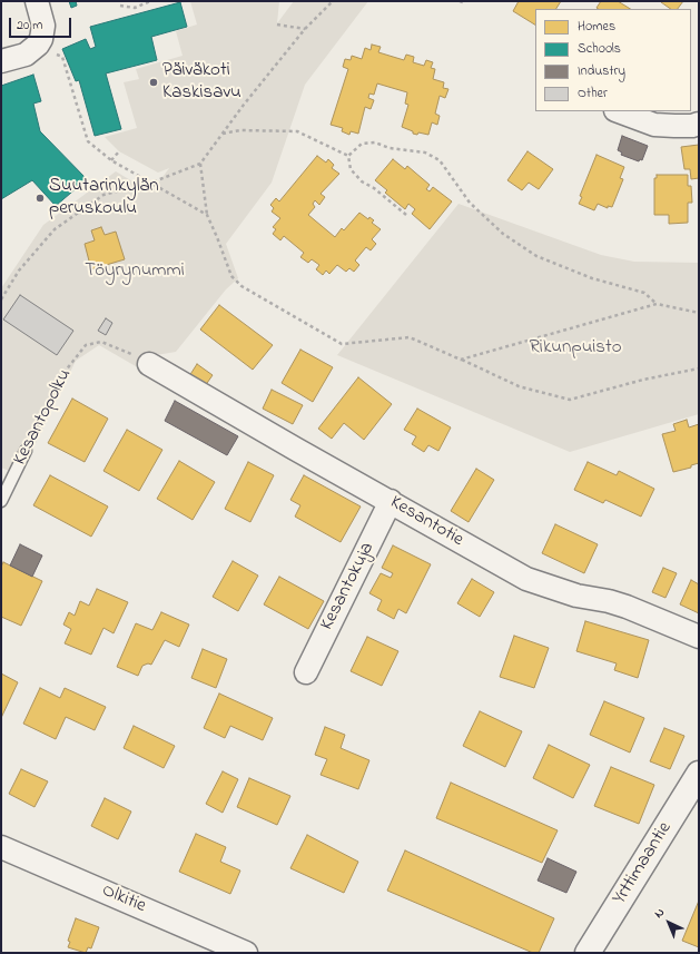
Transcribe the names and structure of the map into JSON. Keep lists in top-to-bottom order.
{
  "streets": {
    "street": [
      "Kesantotie",
      "Kesantokuja",
      "Yrttimaantie",
      "Olkitie"
    ],
    "lane": ["Kesantopolku"]
  },
  "crossings": [
    ["Kesantopolku", "Kesantotie"],
    ["Kesantotie", "Kesantokuja"]
  ],
  "parks": ["Töyrynummi", "Rikunpuisto"],
  "places": ["Päiväkoti Kaskisavu", "Suutarinkylän peruskoulu"],
  "legend": [
    "Homes",
    "Schools",
    "Industry",
    "Other"
  ],
  "scale_bar": "20 m",
  "north": "top left"
}
